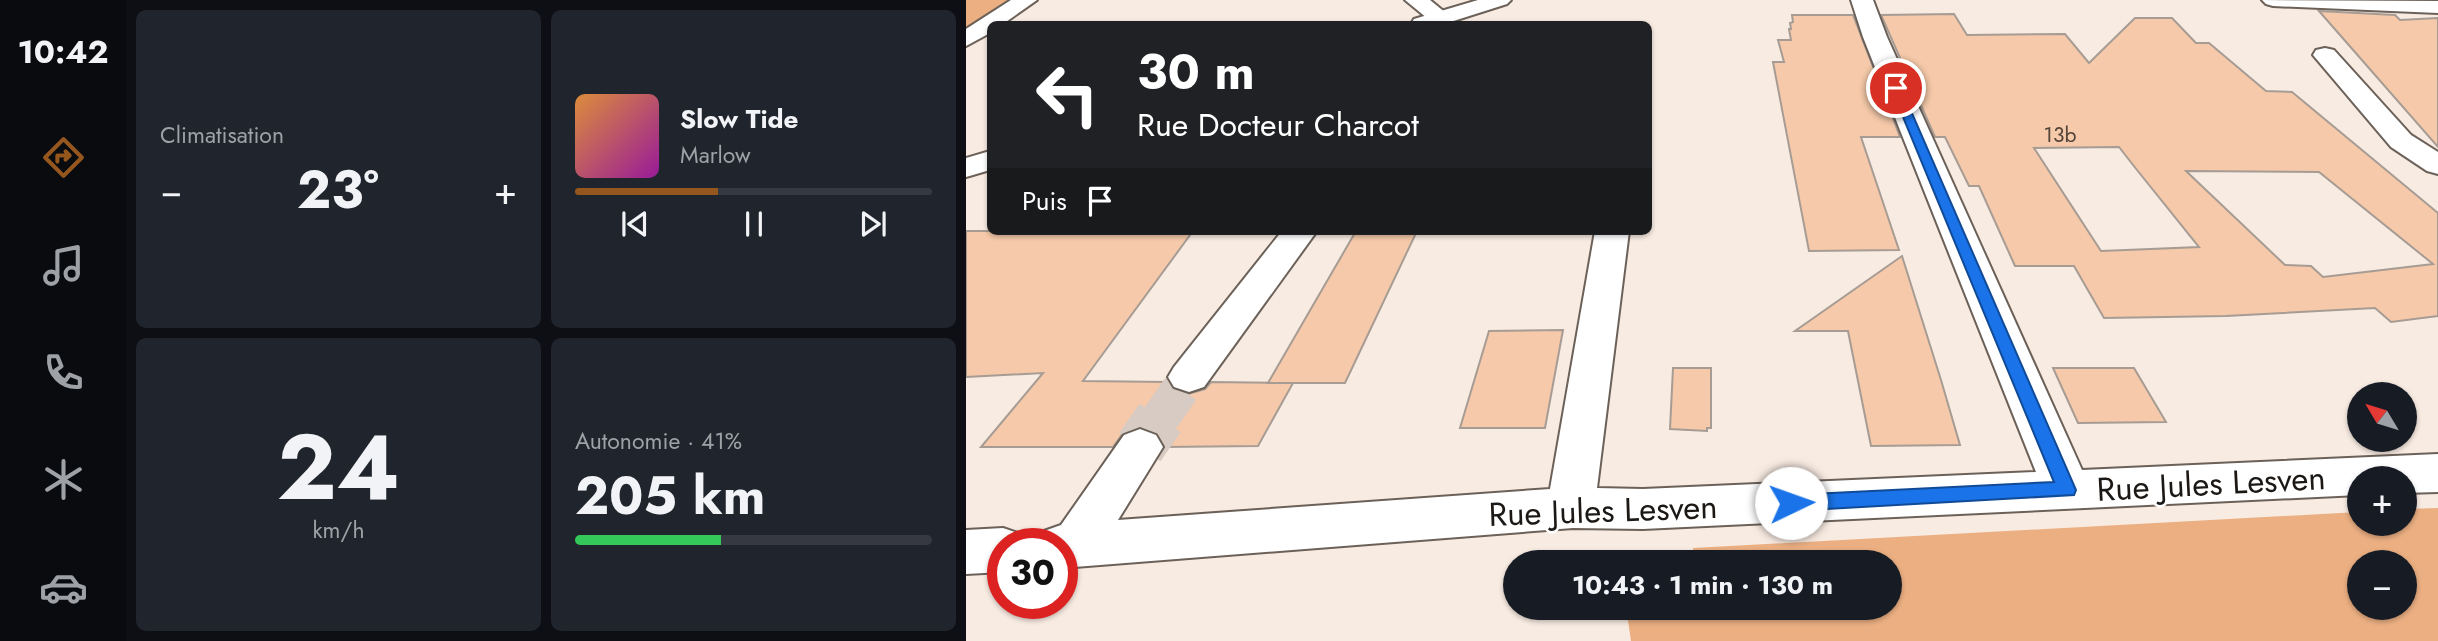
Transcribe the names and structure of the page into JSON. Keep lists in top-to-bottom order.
{
  "streets": {
    "street": ["Rue Jules Lesven"]
  },
  "house_numbers": ["13b"],
  "north": "top left",
  "page": {
    "tabs": "10:42",
    "tile": [
      "Climatisation",
      ["24", "km/h"],
      ["Autonomie · 41%", "205 km"]
    ],
    "turn": ["30 m", "Rue Docteur Charcot"],
    "song": ["Slow Tide", "Marlow"],
    "heat": ["−", "23°", "+"],
    "then": "Puis",
    "map_buttons": ["+", "−"],
    "limit": "30",
    "trip": "10:43 · 1 min · 130 m"
  }
}
